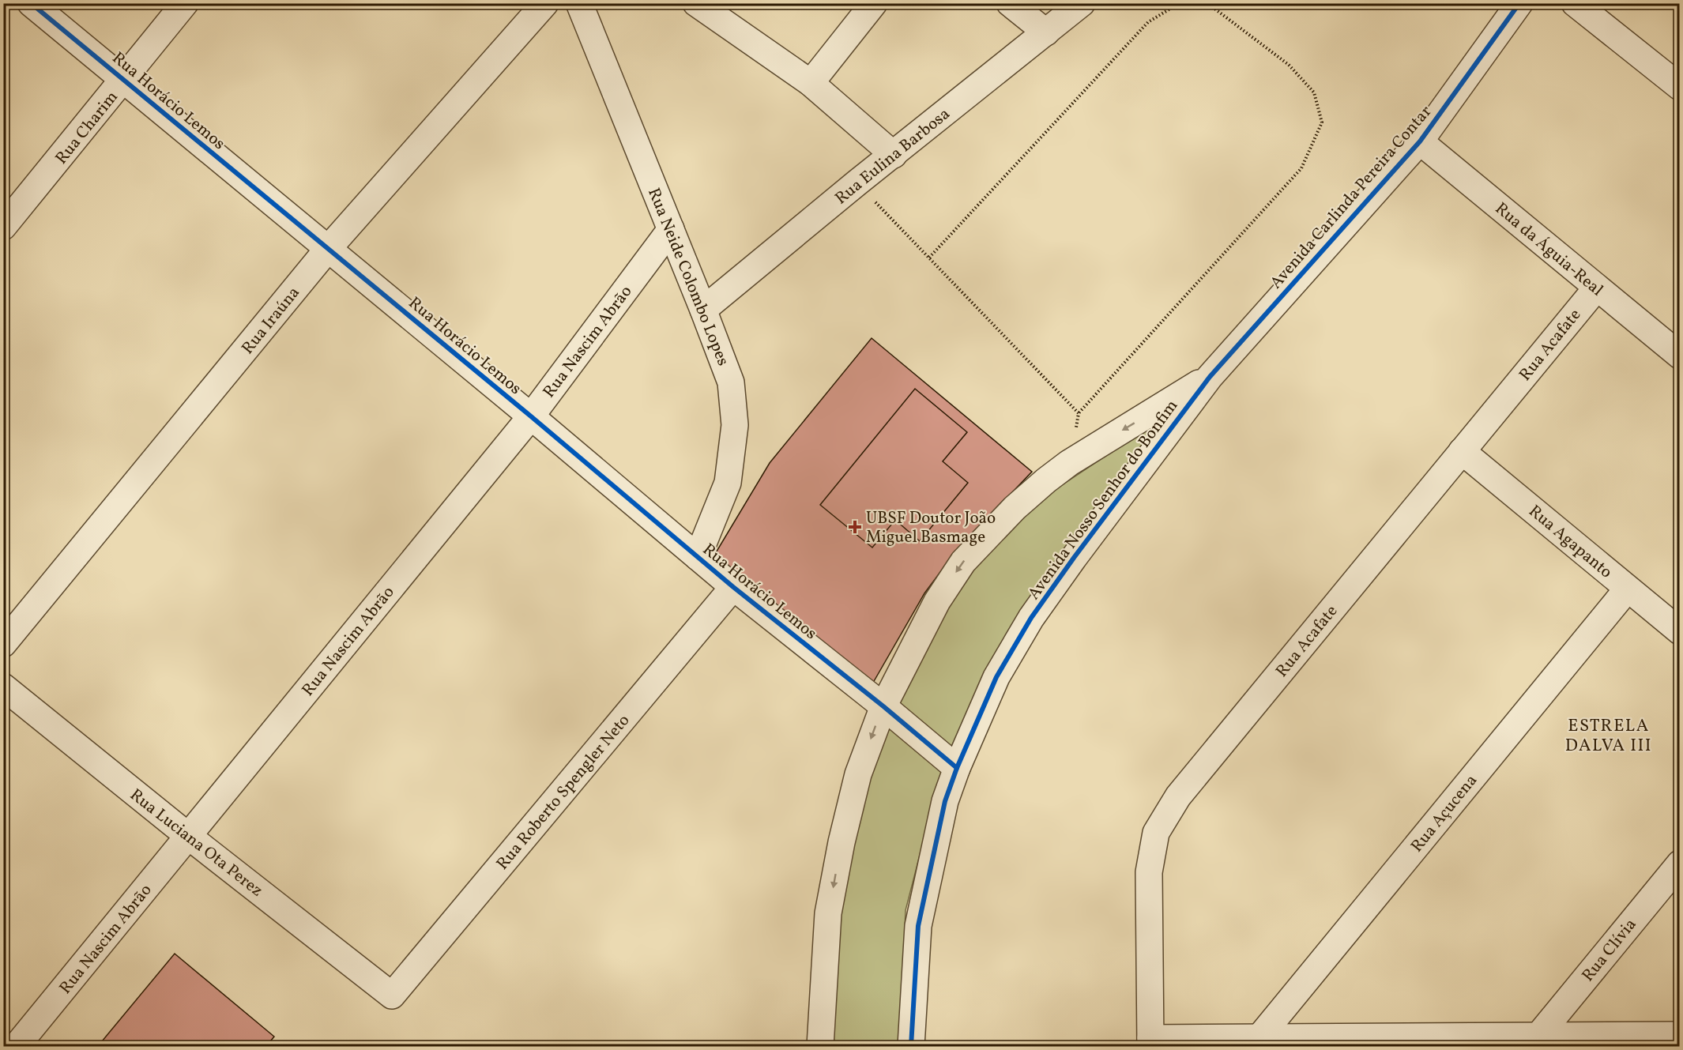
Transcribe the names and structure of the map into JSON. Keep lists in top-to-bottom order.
{
  "streets": {
    "street": [
      "Rua Horácio Lemos",
      "Rua Charim",
      "Rua Eulina Barbosa",
      "Avenida Carlinda Pereira Contar",
      "Rua da Águia-Real",
      "Rua Neide Colombo Lopes",
      "Rua Iraúna",
      "Rua Nascim Abrão",
      "Rua Acafate",
      "Avenida Nosso Senhor do Bonfim",
      "Rua Agapanto",
      "Rua Roberto Spengler Neto",
      "Rua Açucena",
      "Rua Luciana Ota Perez",
      "Rua Clívia"
    ]
  },
  "crossings": [
    ["Rua Horácio Lemos", "Rua Charim"],
    ["Rua Horácio Lemos", "Rua Neide Colombo Lopes"],
    ["Rua Horácio Lemos", "Rua Iraúna"],
    ["Rua Horácio Lemos", "Rua Nascim Abrão"],
    ["Rua Horácio Lemos", "Avenida Nosso Senhor do Bonfim"],
    ["Rua Horácio Lemos", "Rua Roberto Spengler Neto"],
    ["Rua Eulina Barbosa", "Rua Neide Colombo Lopes"],
    ["Avenida Carlinda Pereira Contar", "Rua da Águia-Real"],
    ["Avenida Carlinda Pereira Contar", "Avenida Nosso Senhor do Bonfim"],
    ["Rua da Águia-Real", "Rua Acafate"],
    ["Rua Neide Colombo Lopes", "Rua Nascim Abrão"],
    ["Rua Nascim Abrão", "Rua Luciana Ota Perez"],
    ["Rua Acafate", "Rua Agapanto"],
    ["Rua Agapanto", "Rua Açucena"],
    ["Rua Roberto Spengler Neto", "Rua Luciana Ota Perez"]
  ],
  "districts": ["ESTRELA DALVA III"],
  "places": {
    "health": ["UBSF Doutor João Miguel Basmage"]
  }
}
